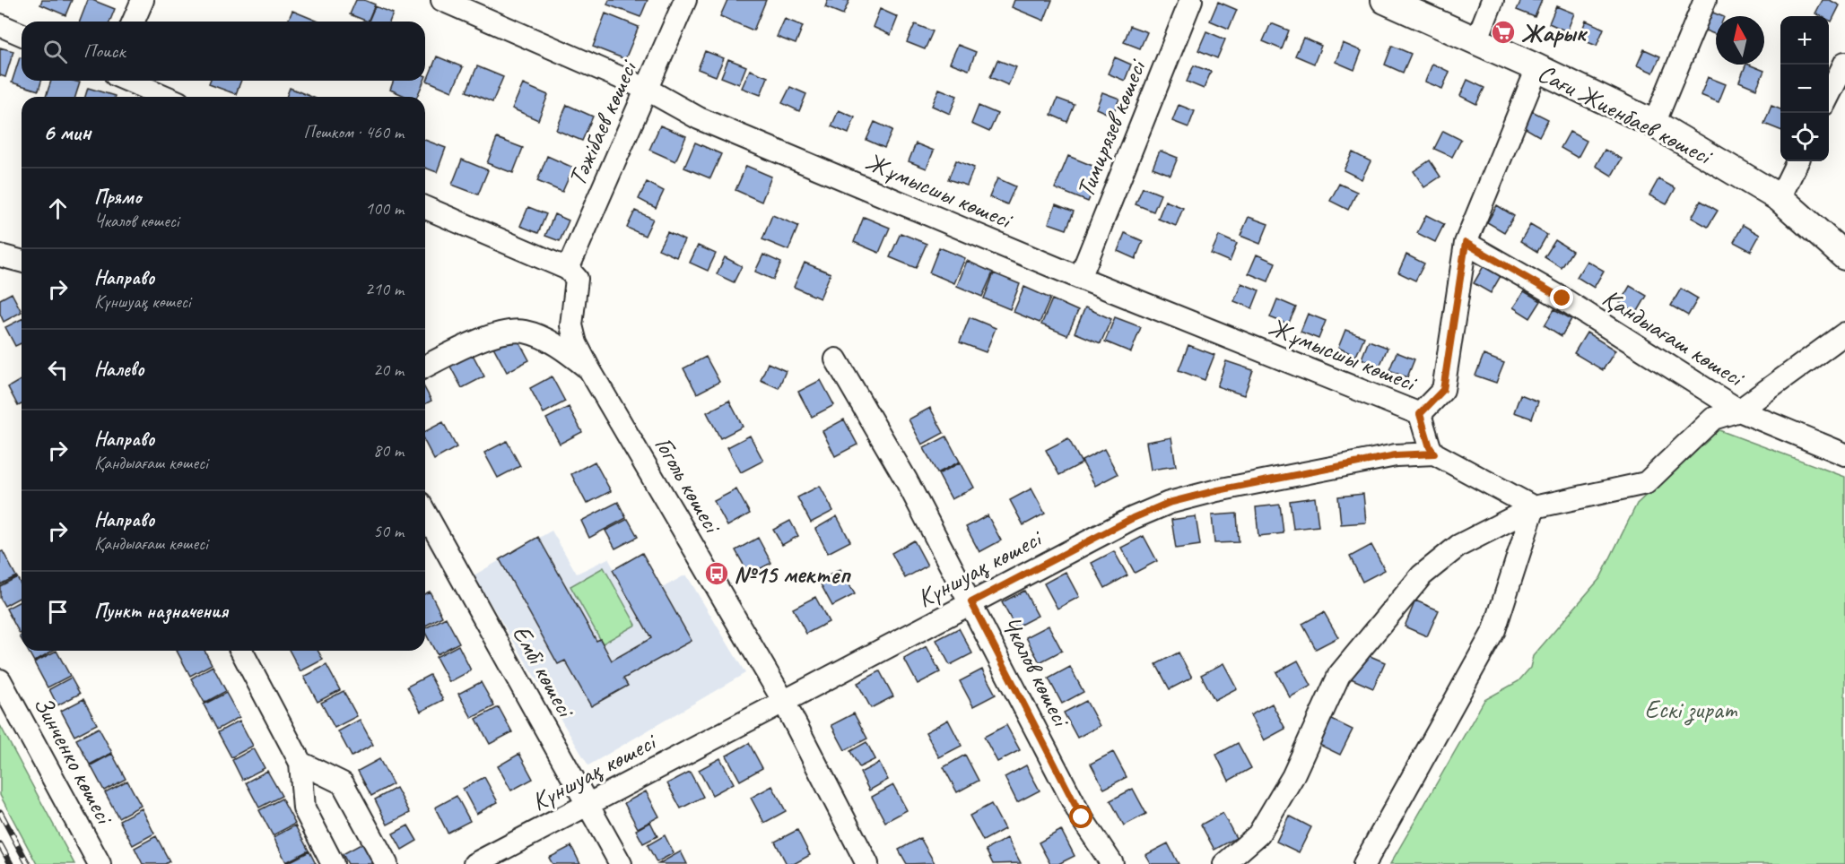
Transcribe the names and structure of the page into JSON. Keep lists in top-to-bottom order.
{
  "streets": {
    "main road": ["Сағи Жиенбаев көшесі"],
    "street": [
      "Тәжібаев көшесі",
      "Тимирязев көшесі",
      "Жұмысшы көшесі",
      "Қандыағаш көшесі",
      "Гоголь көшесі",
      "Күншуақ көшесі",
      "Ембі көшесі",
      "Чкалов көшесі",
      "Зинченко көшесі"
    ]
  },
  "crossings": [
    ["Тәжібаев көшесі", "Жұмысшы көшесі"],
    ["Тәжібаев көшесі", "Гоголь көшесі"],
    ["Тимирязев көшесі", "Жұмысшы көшесі"],
    ["Гоголь көшесі", "Күншуақ көшесі"],
    ["Күншуақ көшесі", "Ембі көшесі"],
    ["Күншуақ көшесі", "Чкалов көшесі"]
  ],
  "parks": ["Ескі зират"],
  "places": {
    "supermarket": ["Жарык"],
    "bus stop": ["№15 мектеп"]
  },
  "north": "top",
  "page": {
    "map_buttons": ["+", "−"],
    "search": "Поиск",
    "heading": ["6 мин", "Пешком · 460 m"],
    "list": [
      ["Прямо", "Чкалов көшесі", "100 m"],
      ["Направо", "Күншуақ көшесі", "210 m"],
      ["Налево", "20 m"],
      ["Направо", "Қандыағаш көшесі", "80 m"],
      ["Направо", "Қандыағаш көшесі", "50 m"],
      "Пункт назначения"
    ]
  }
}
